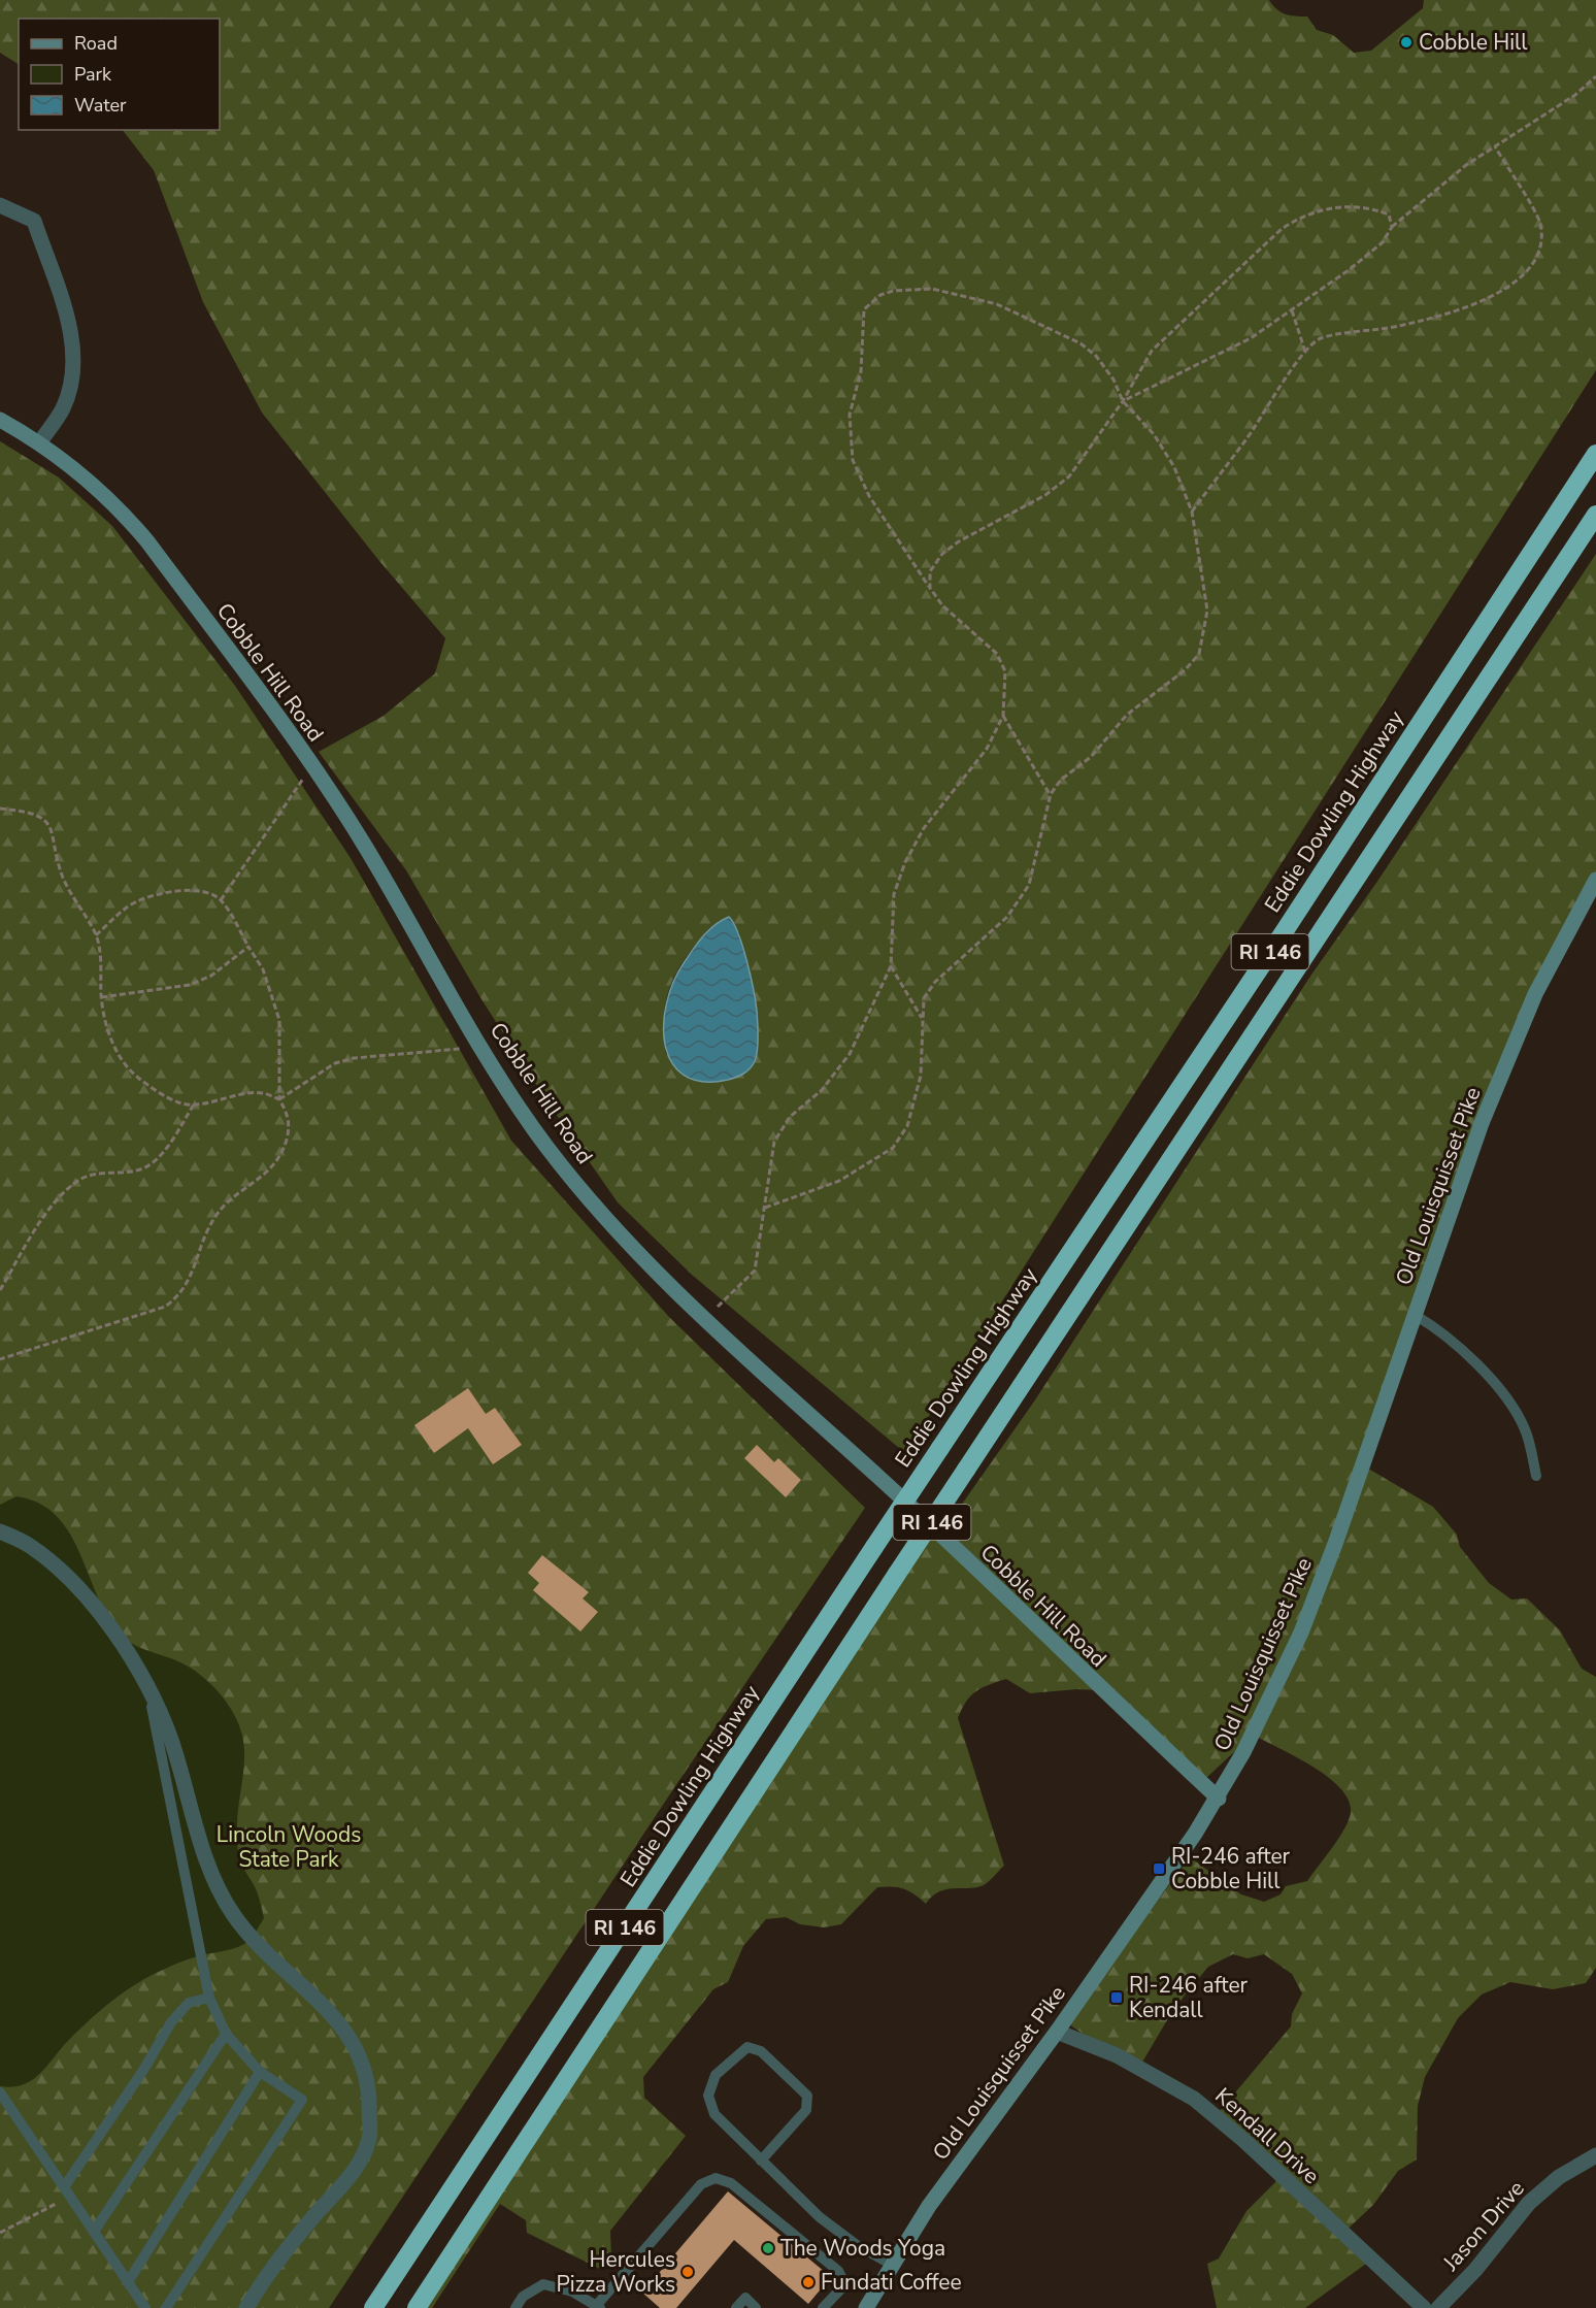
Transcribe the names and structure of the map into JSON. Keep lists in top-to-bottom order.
{
  "streets": {
    "highway": ["Eddie Dowling Highway", "RI 146"],
    "street": [
      "Cobble Hill Road",
      "Old Louisquisset Pike",
      "Kendall Drive",
      "Jason Drive"
    ]
  },
  "crossings": [
    ["Cobble Hill Road", "Old Louisquisset Pike"],
    ["Old Louisquisset Pike", "Kendall Drive"]
  ],
  "parks": ["Lincoln Woods State Park"],
  "places": {
    "other": [
      "Cobble Hill",
      "The Woods Yoga",
      "Hercules Pizza Works",
      "Fundati Coffee"
    ],
    "transit": ["RI-246 after Cobble Hill", "RI-246 after Kendall"]
  },
  "legend": ["Road", "Park", "Water"]
}
